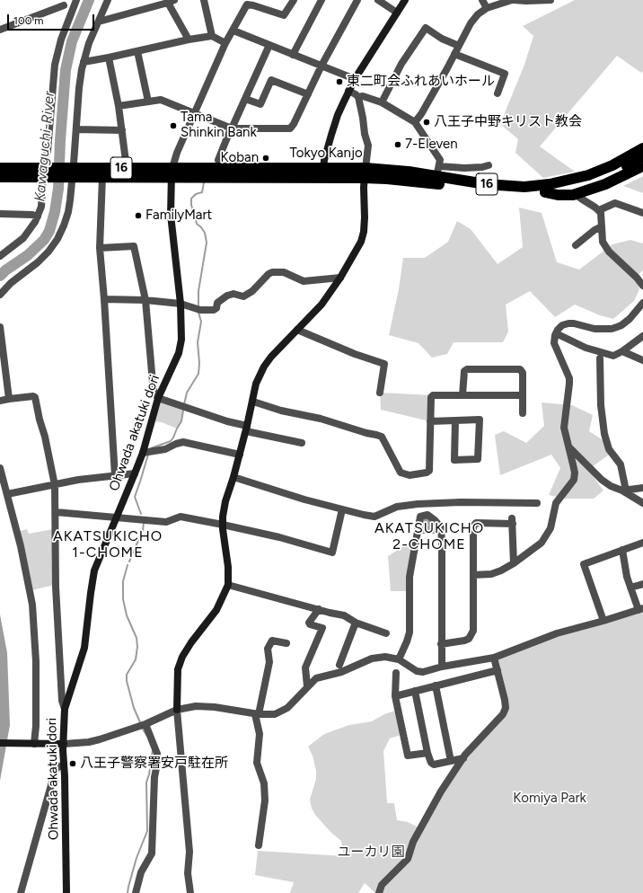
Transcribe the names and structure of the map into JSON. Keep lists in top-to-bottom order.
{
  "streets": {
    "highway": ["Tokyo Kanjo", "16"],
    "street": ["Ohwada akatuki dori"]
  },
  "crossings": [
    ["Tokyo Kanjo", "Ohwada akatuki dori"]
  ],
  "districts": ["AKATSUKICHO 2-CHOME", "AKATSUKICHO 1-CHOME"],
  "water": ["Kawaguchi-River"],
  "parks": ["Komiya Park", "ユーカリ園"],
  "places": [
    "東二町会ふれあいホール",
    "八王子中野キリスト教会",
    "Tama Shinkin Bank",
    "7-Eleven",
    "Koban",
    "FamilyMart",
    "八王子警察署安戸駐在所"
  ],
  "scale_bar": "100 m"
}
